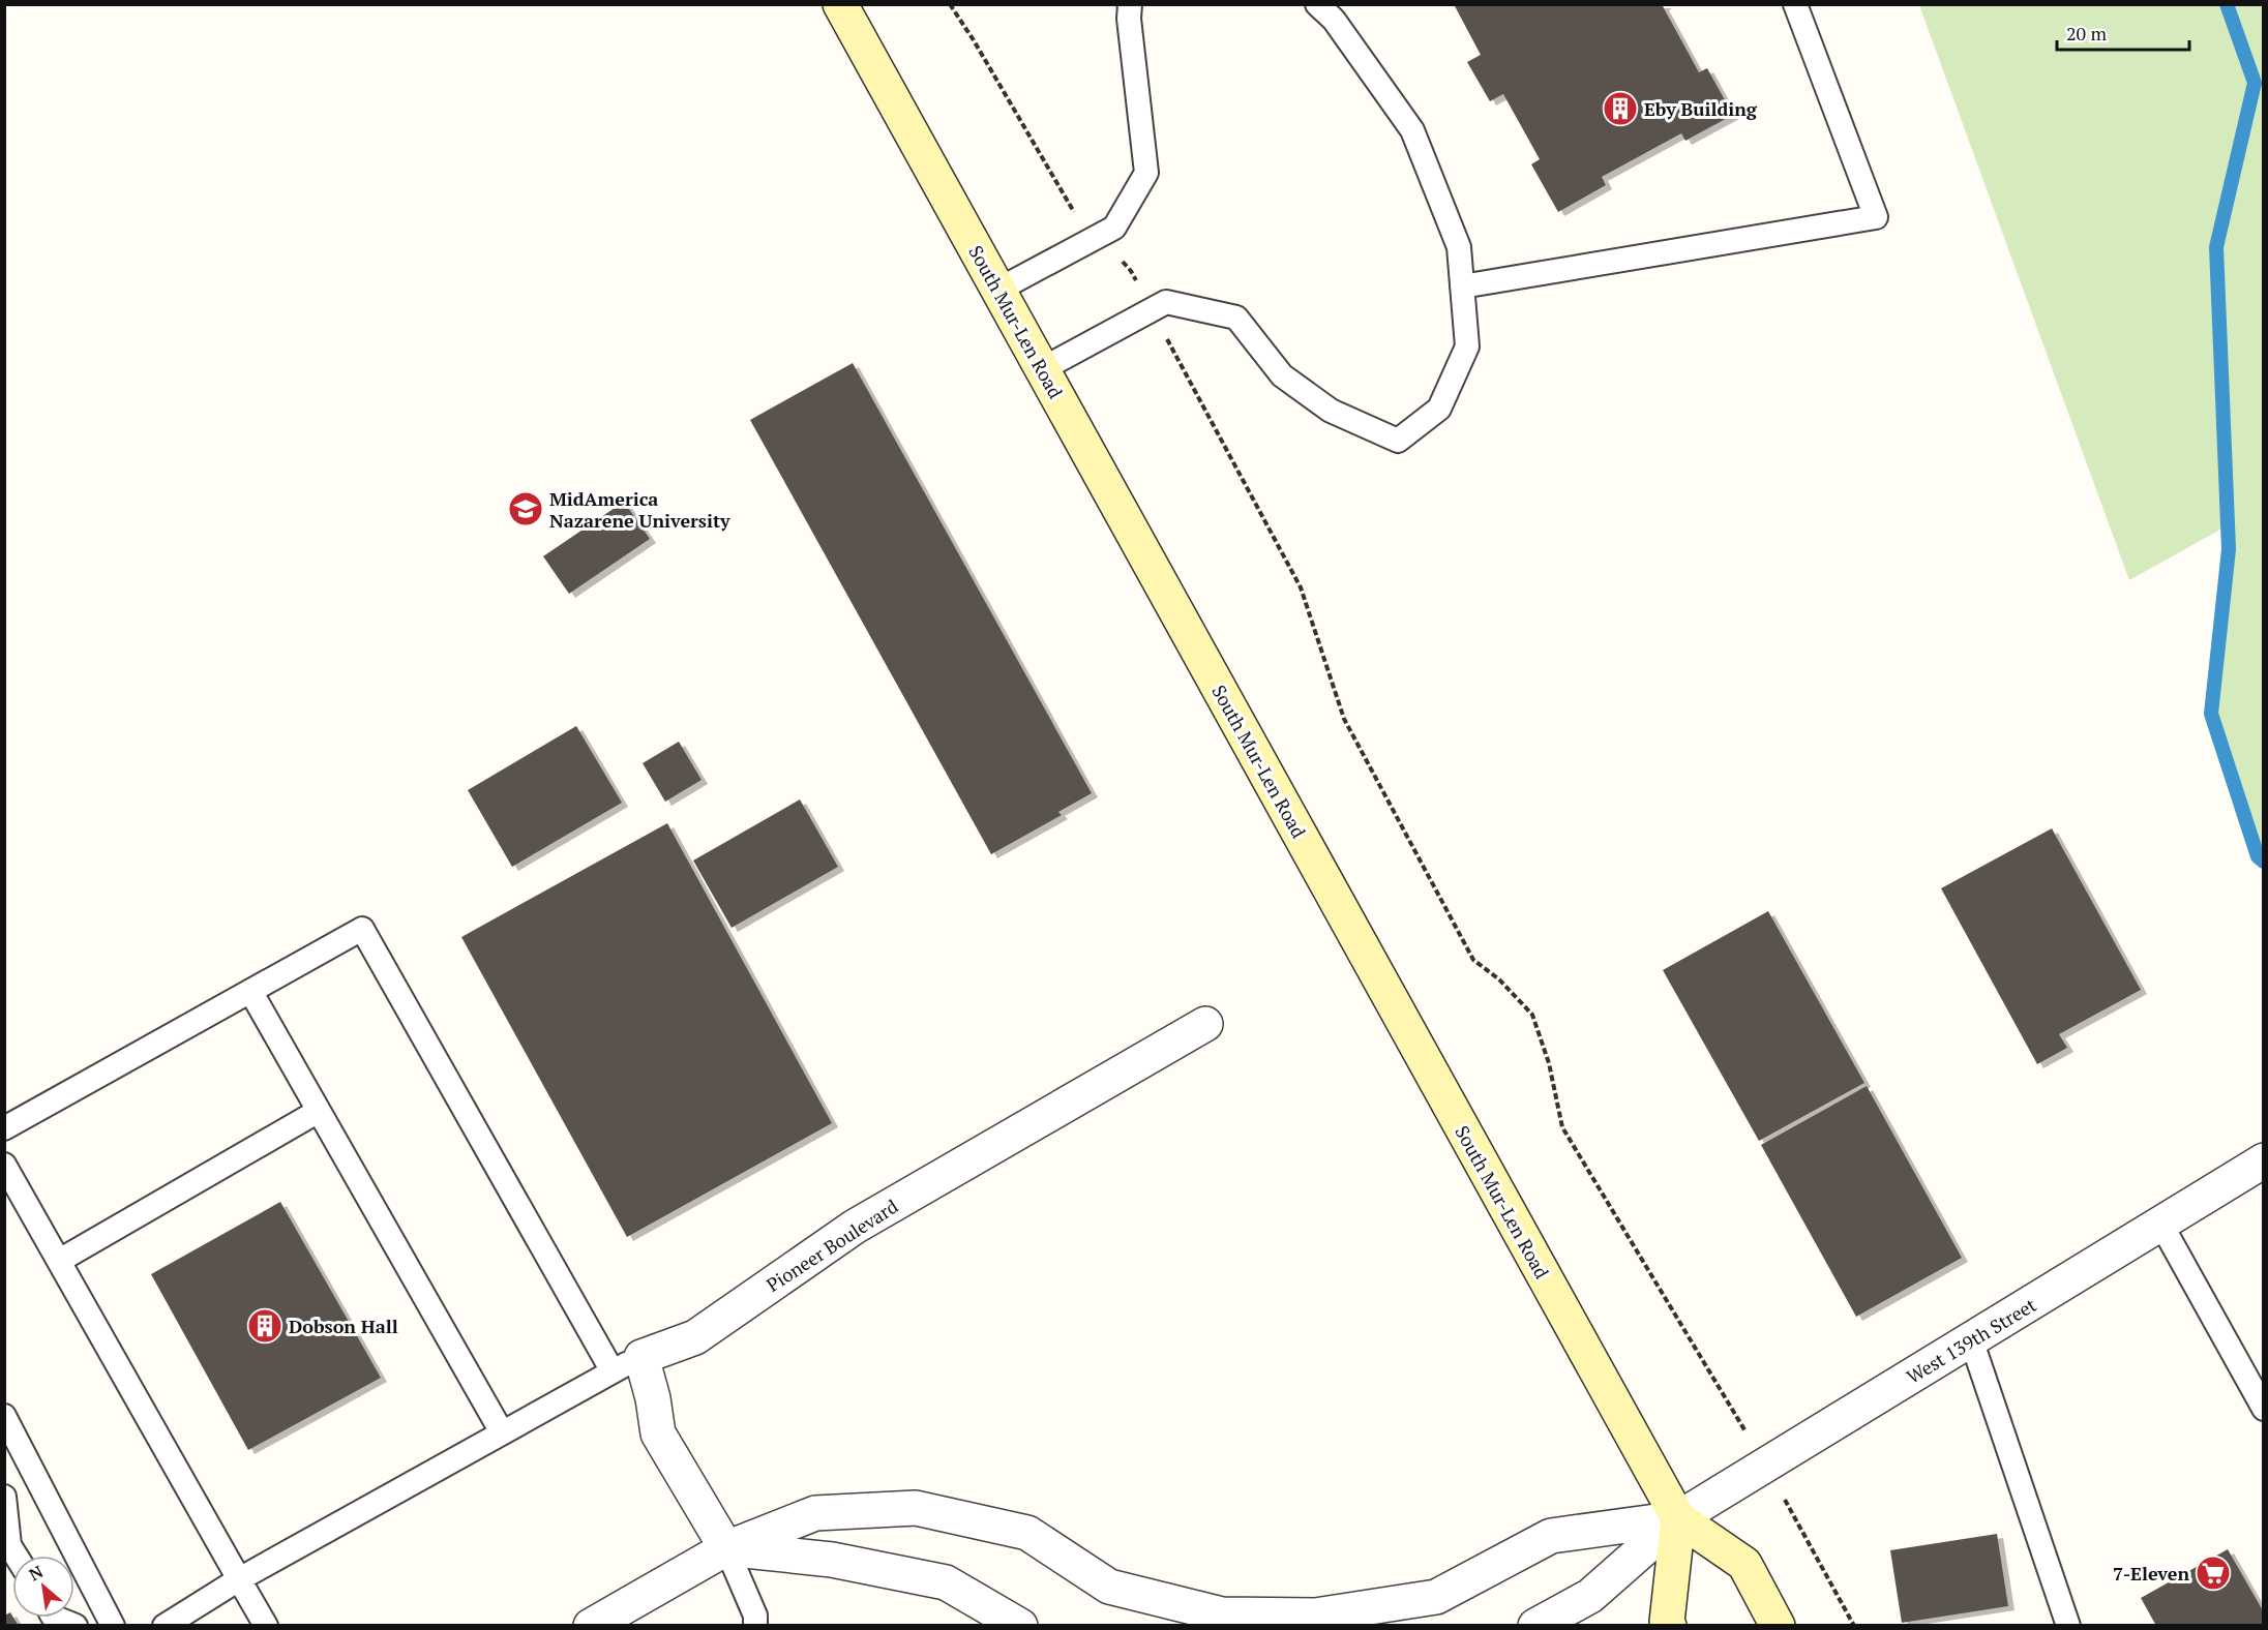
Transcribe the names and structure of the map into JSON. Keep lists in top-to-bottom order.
{
  "streets": {
    "main road": ["South Mur-Len Road"],
    "street": ["Pioneer Boulevard", "West 139th Street"]
  },
  "crossings": [
    ["South Mur-Len Road", "West 139th Street"]
  ],
  "places": {
    "building": ["Eby Building", "Dobson Hall"],
    "school or university": ["MidAmerica Nazarene University"],
    "supermarket": ["7-Eleven"]
  },
  "scale_bar": "20 m",
  "north": "top left"
}
